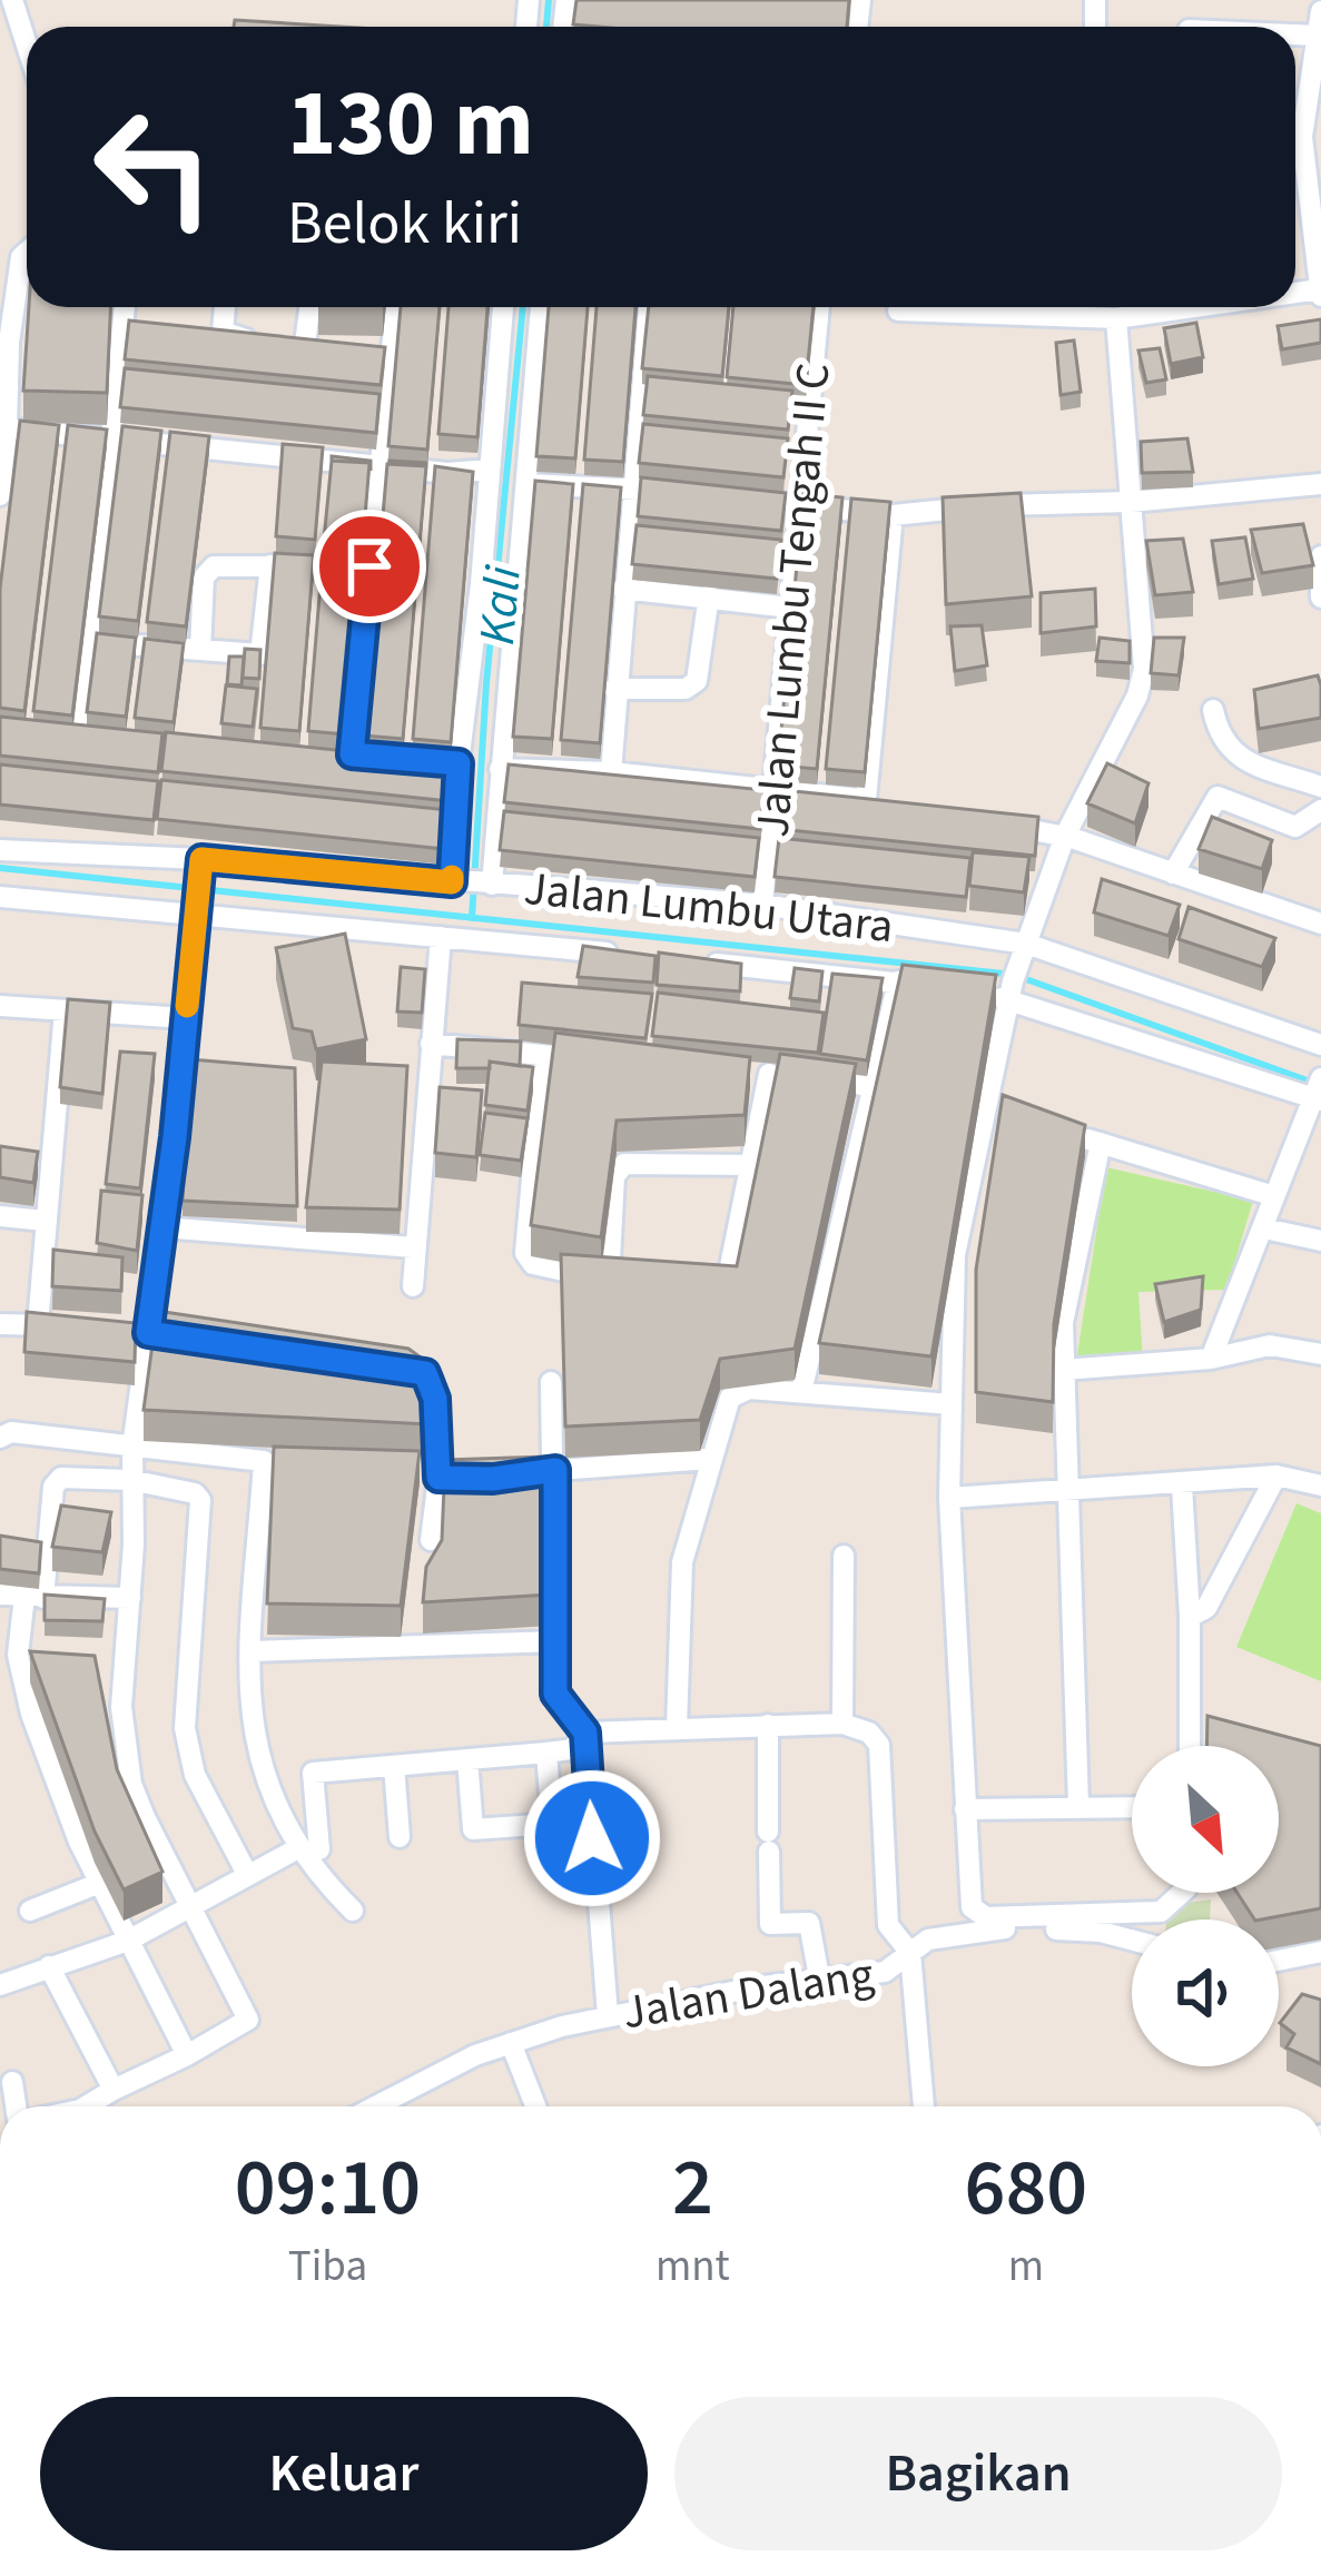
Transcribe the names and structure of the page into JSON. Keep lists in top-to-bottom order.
{
  "streets": {
    "street": ["Jalan Lumbu Tengah II C", "Jalan Lumbu Utara", "Jalan Dalang"]
  },
  "crossings": [
    ["Jalan Lumbu Tengah II C", "Jalan Lumbu Utara"]
  ],
  "water": ["Kali"],
  "north": "bottom right",
  "page": {
    "turn": ["130 m", "Belok kiri"],
    "eta": [
      "09:10",
      "Tiba",
      "2",
      "mnt",
      "680",
      "m"
    ],
    "buttons": ["Keluar", "Bagikan"]
  }
}
